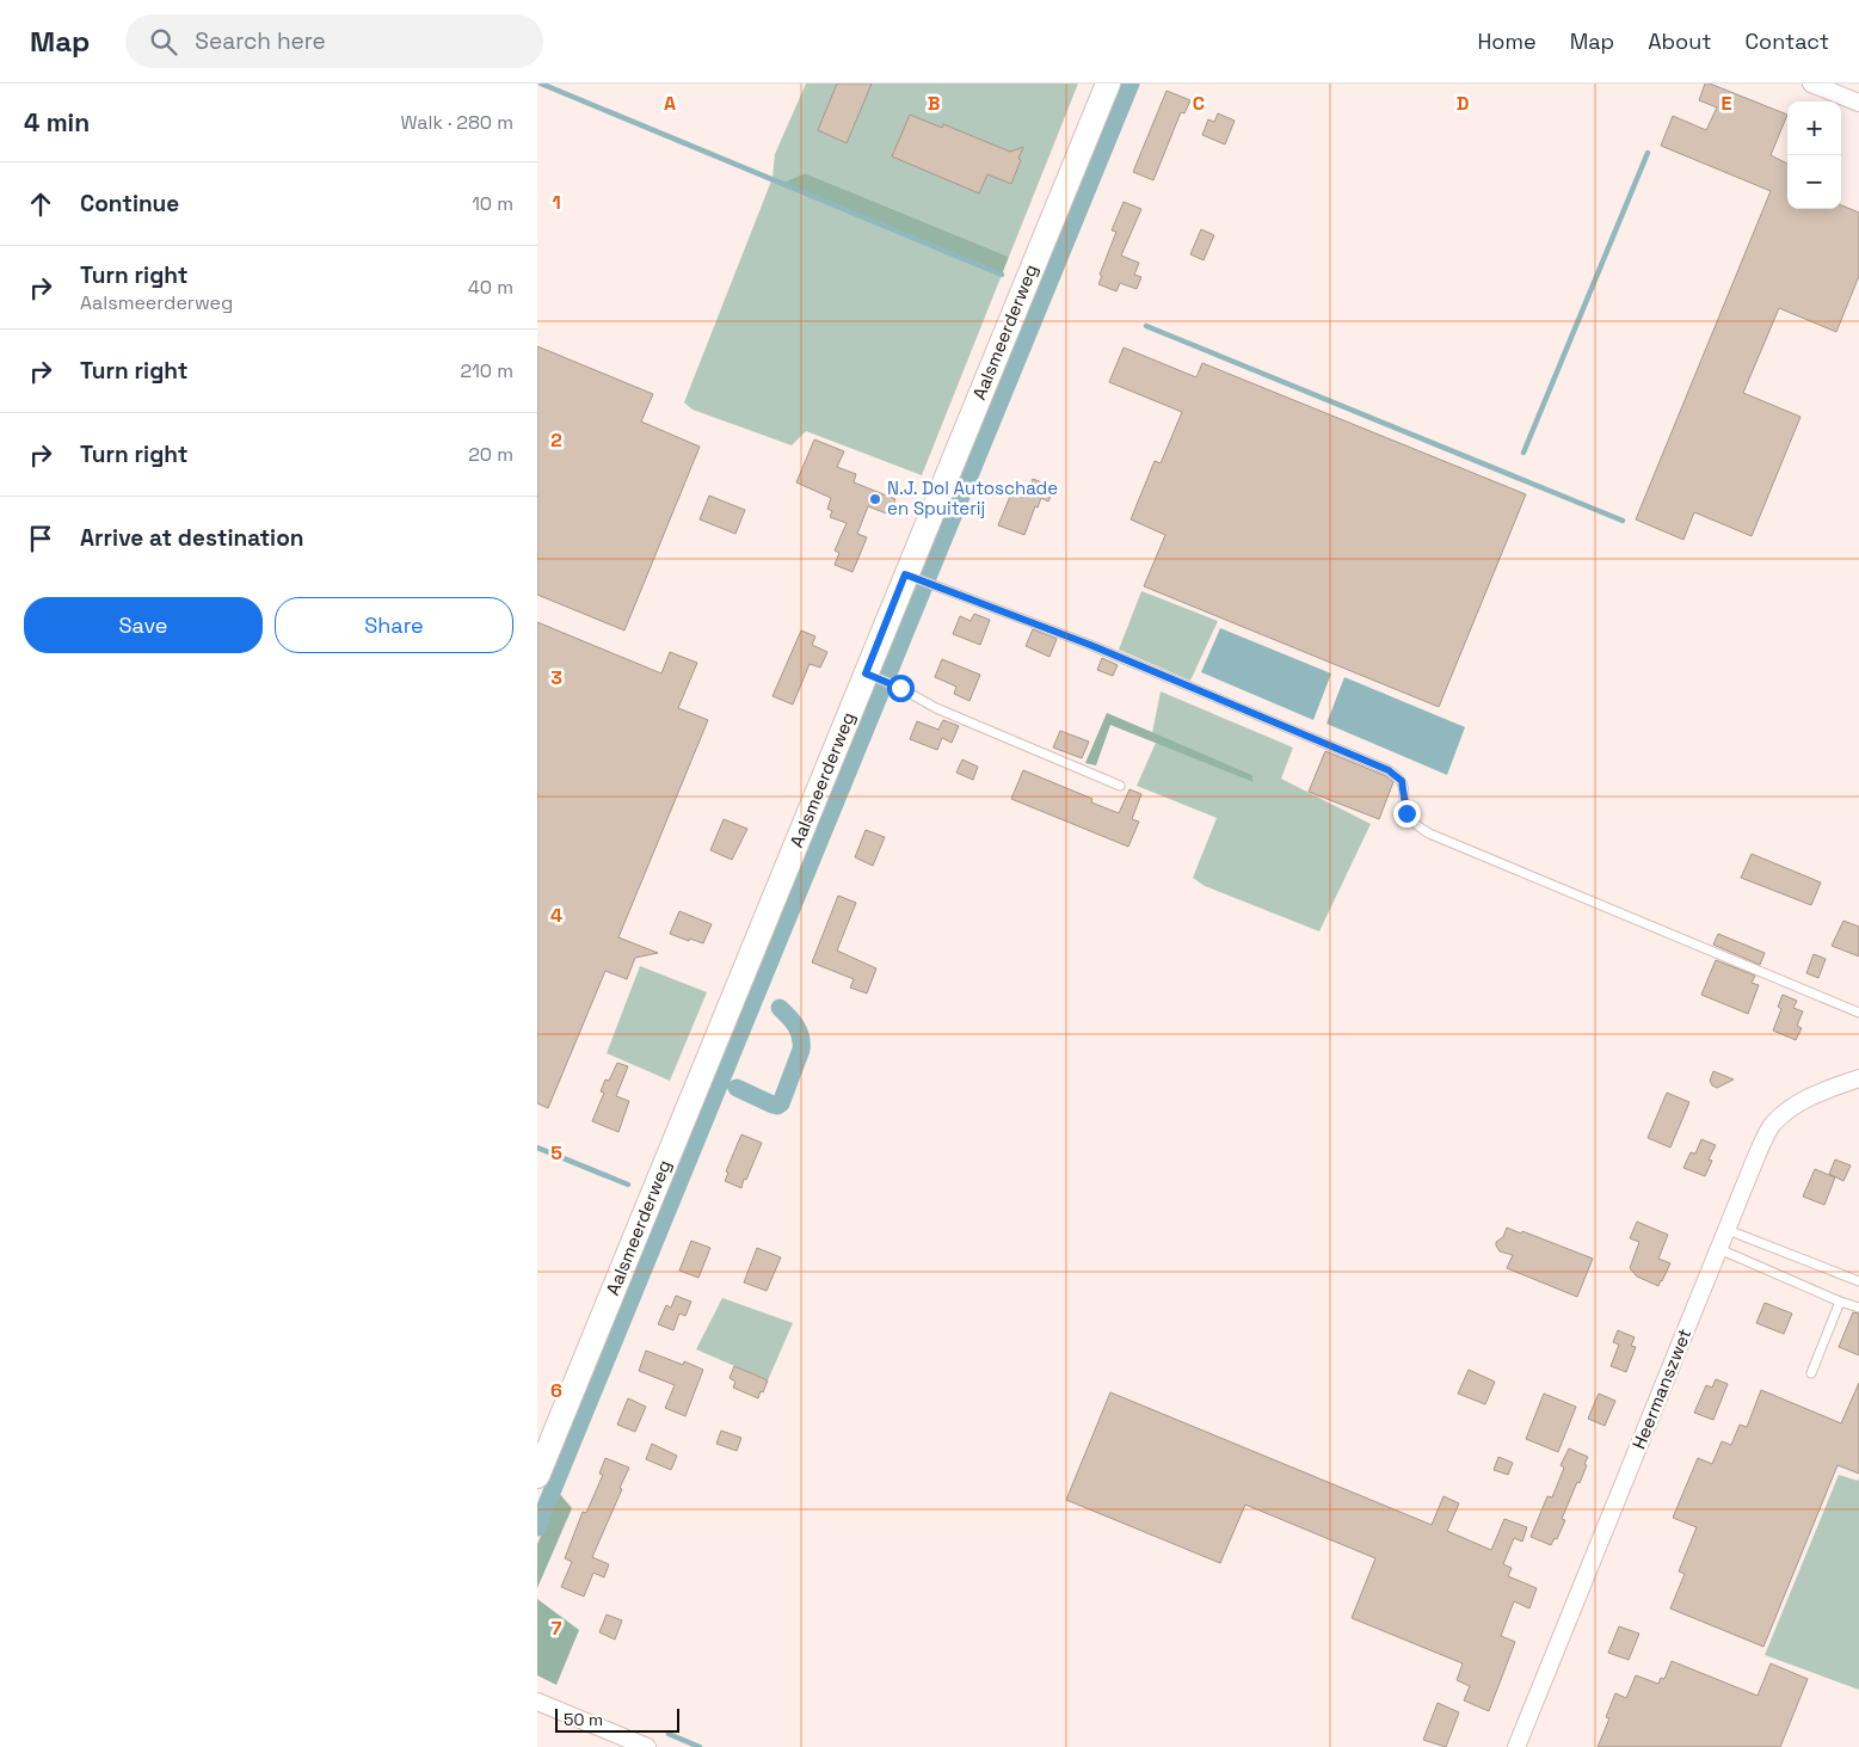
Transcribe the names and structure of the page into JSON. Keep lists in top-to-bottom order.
{
  "streets": {
    "street": ["Aalsmeerderweg", "Heermanszwet"]
  },
  "places": ["N.J. Dol Autoschade en Spuiterij"],
  "scale_bar": "50 m",
  "page": {
    "header": "Map",
    "search": "Search here",
    "nav": [
      "Home",
      "Map",
      "About",
      "Contact"
    ],
    "heading": ["4 min", "Walk · 280 m"],
    "map_buttons": ["+", "−"],
    "list": [
      ["Continue", "10 m"],
      ["Turn right", "Aalsmeerderweg", "40 m"],
      ["Turn right", "210 m"],
      ["Turn right", "20 m"],
      "Arrive at destination"
    ],
    "buttons": ["Save", "Share"],
    "scale": "50 m"
  },
  "grid": {
    "columns": [
      "A",
      "B",
      "C",
      "D",
      "E"
    ],
    "rows": [
      "1",
      "2",
      "3",
      "4",
      "5",
      "6",
      "7"
    ]
  }
}
